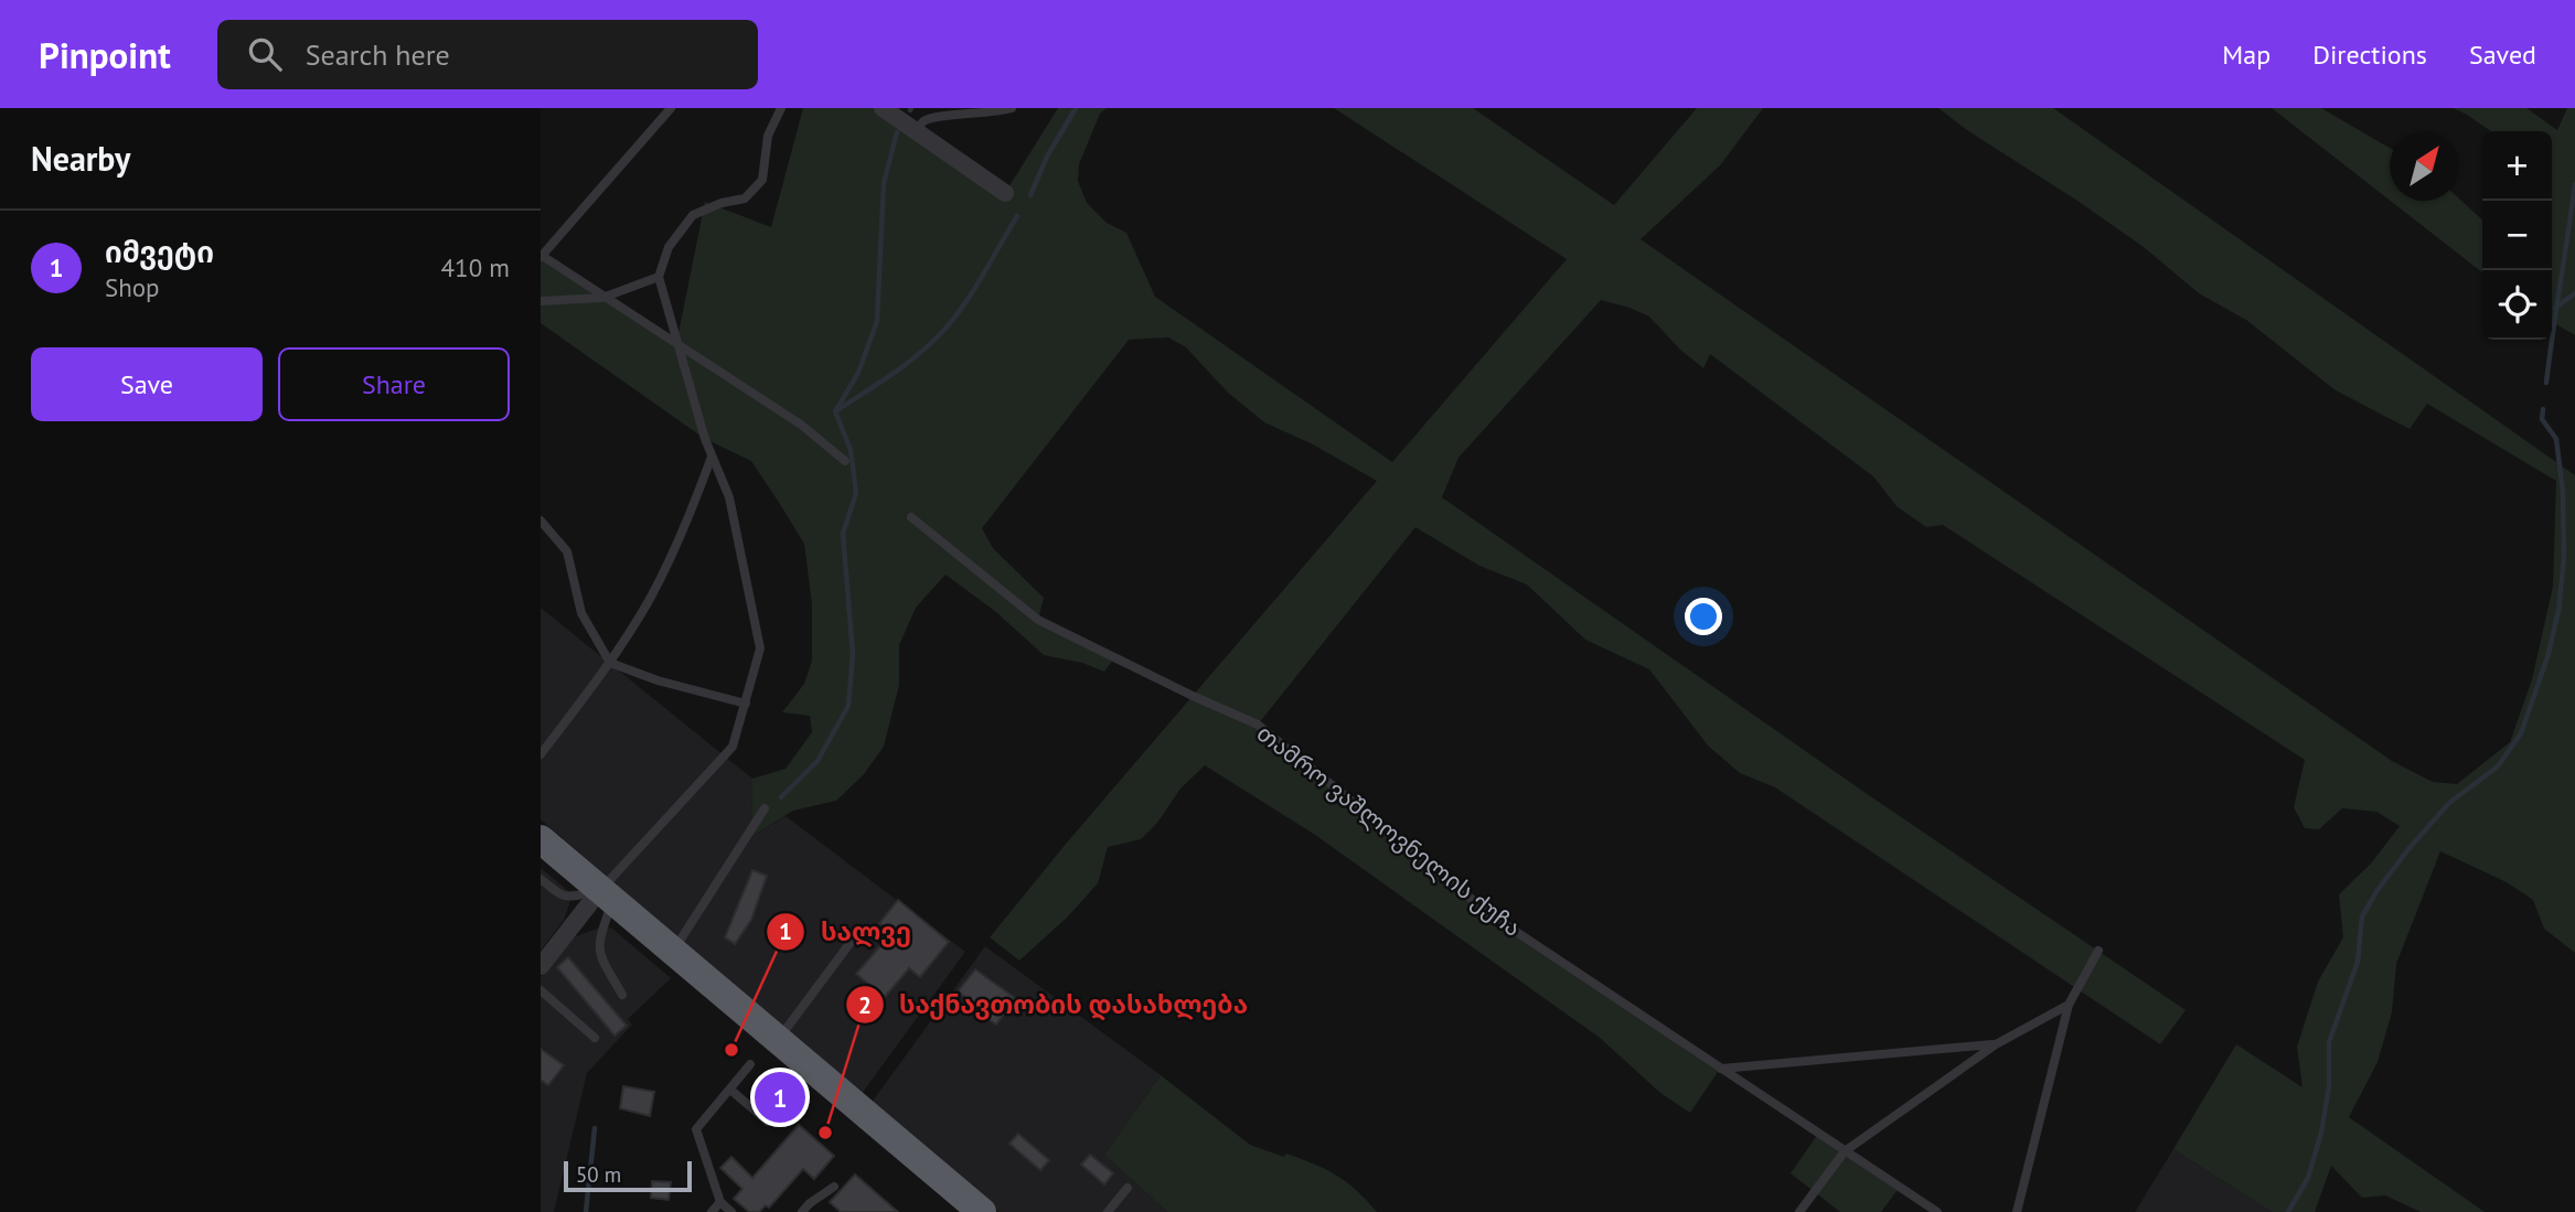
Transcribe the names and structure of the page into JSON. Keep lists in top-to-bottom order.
{
  "streets": {
    "lane": ["თამრო ვაშლოვნელის ქუჩა"]
  },
  "places": ["სალვე", "საქნავთობის დასახლება"],
  "scale_bar": "50 m",
  "north": "top right",
  "page": {
    "header": "Pinpoint",
    "search": "Search here",
    "nav": ["Map", "Directions", "Saved"],
    "heading": "Nearby",
    "map_buttons": ["+", "−"],
    "list": [
      {
        "mark": "1",
        "name": "იმვეტი",
        "note": "Shop",
        "value": "410 m"
      }
    ],
    "buttons": ["Save", "Share"],
    "pins": "1",
    "scale": "50 m"
  }
}
